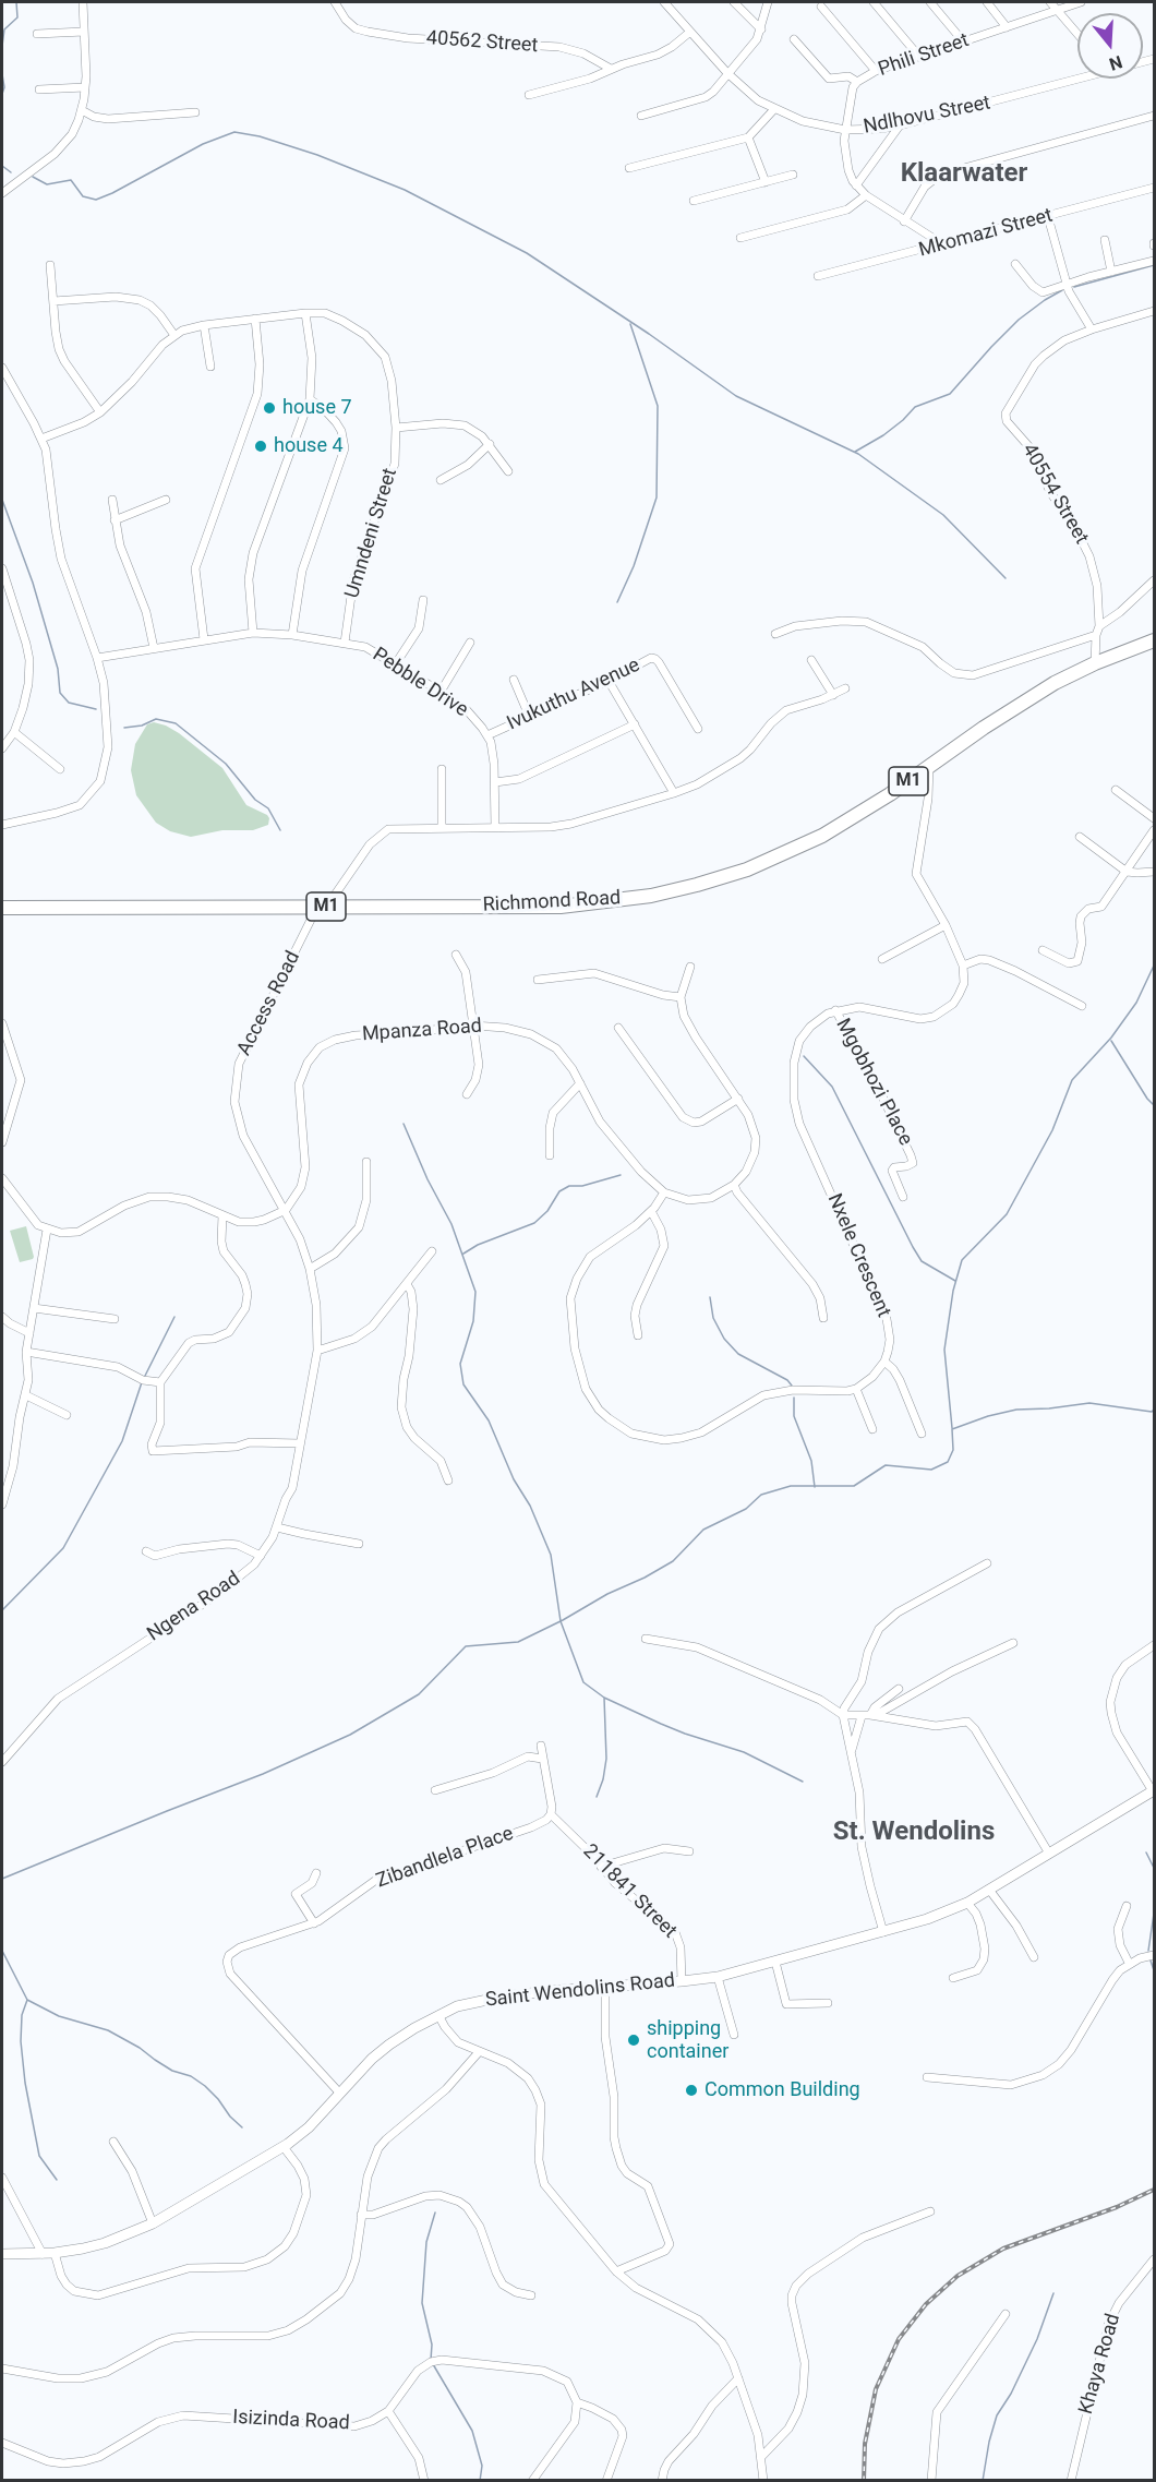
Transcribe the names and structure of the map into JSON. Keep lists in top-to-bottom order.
{
  "streets": {
    "highway": ["M1", "Richmond Road"],
    "street": [
      "40562 Street",
      "Phili Street",
      "Ndlhovu Street",
      "Mkomazi Street",
      "40554 Street",
      "Umndeni Street",
      "Pebble Drive",
      "Ivukuthu Avenue",
      "Access Road",
      "Mpanza Road",
      "Mgobhozi Place",
      "Nxele Crescent",
      "Ngena Road",
      "Zibandlela Place",
      "211841 Street",
      "Saint Wendolins Road",
      "Khaya Road",
      "Isizinda Road"
    ]
  },
  "crossings": [
    ["Phili Street", "Ndlhovu Street"],
    ["Phili Street", "Mkomazi Street"],
    ["Umndeni Street", "Pebble Drive"],
    ["Pebble Drive", "Ivukuthu Avenue"],
    ["Richmond Road", "Access Road"],
    ["Access Road", "Mpanza Road"],
    ["Access Road", "Ngena Road"],
    ["Mpanza Road", "Ngena Road"],
    ["Mgobhozi Place", "Nxele Crescent"],
    ["Zibandlela Place", "211841 Street"],
    ["Zibandlela Place", "Saint Wendolins Road"],
    ["211841 Street", "Saint Wendolins Road"]
  ],
  "districts": ["Klaarwater", "St. Wendolins"],
  "places": [
    "house 7",
    "house 4",
    "shipping container",
    "Common Building"
  ],
  "north": "bottom"
}
